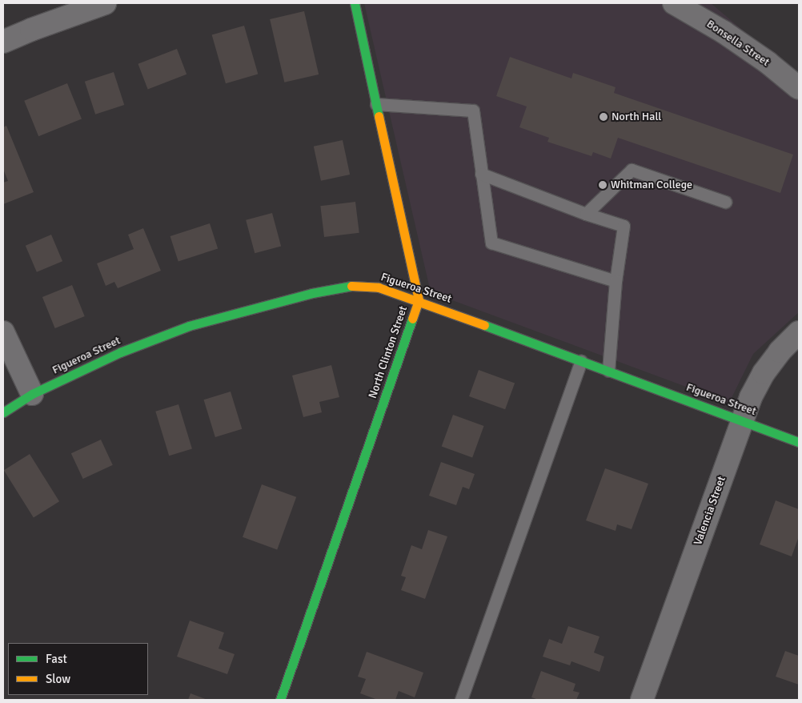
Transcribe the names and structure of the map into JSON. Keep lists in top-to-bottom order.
{
  "streets": {
    "street": [
      "Bonsella Street",
      "Figueroa Street",
      "North Clinton Street",
      "Valencia Street"
    ]
  },
  "crossings": [
    ["Figueroa Street", "North Clinton Street"],
    ["Figueroa Street", "Valencia Street"]
  ],
  "places": ["North Hall", "Whitman College"],
  "legend": ["Fast", "Slow"]
}
